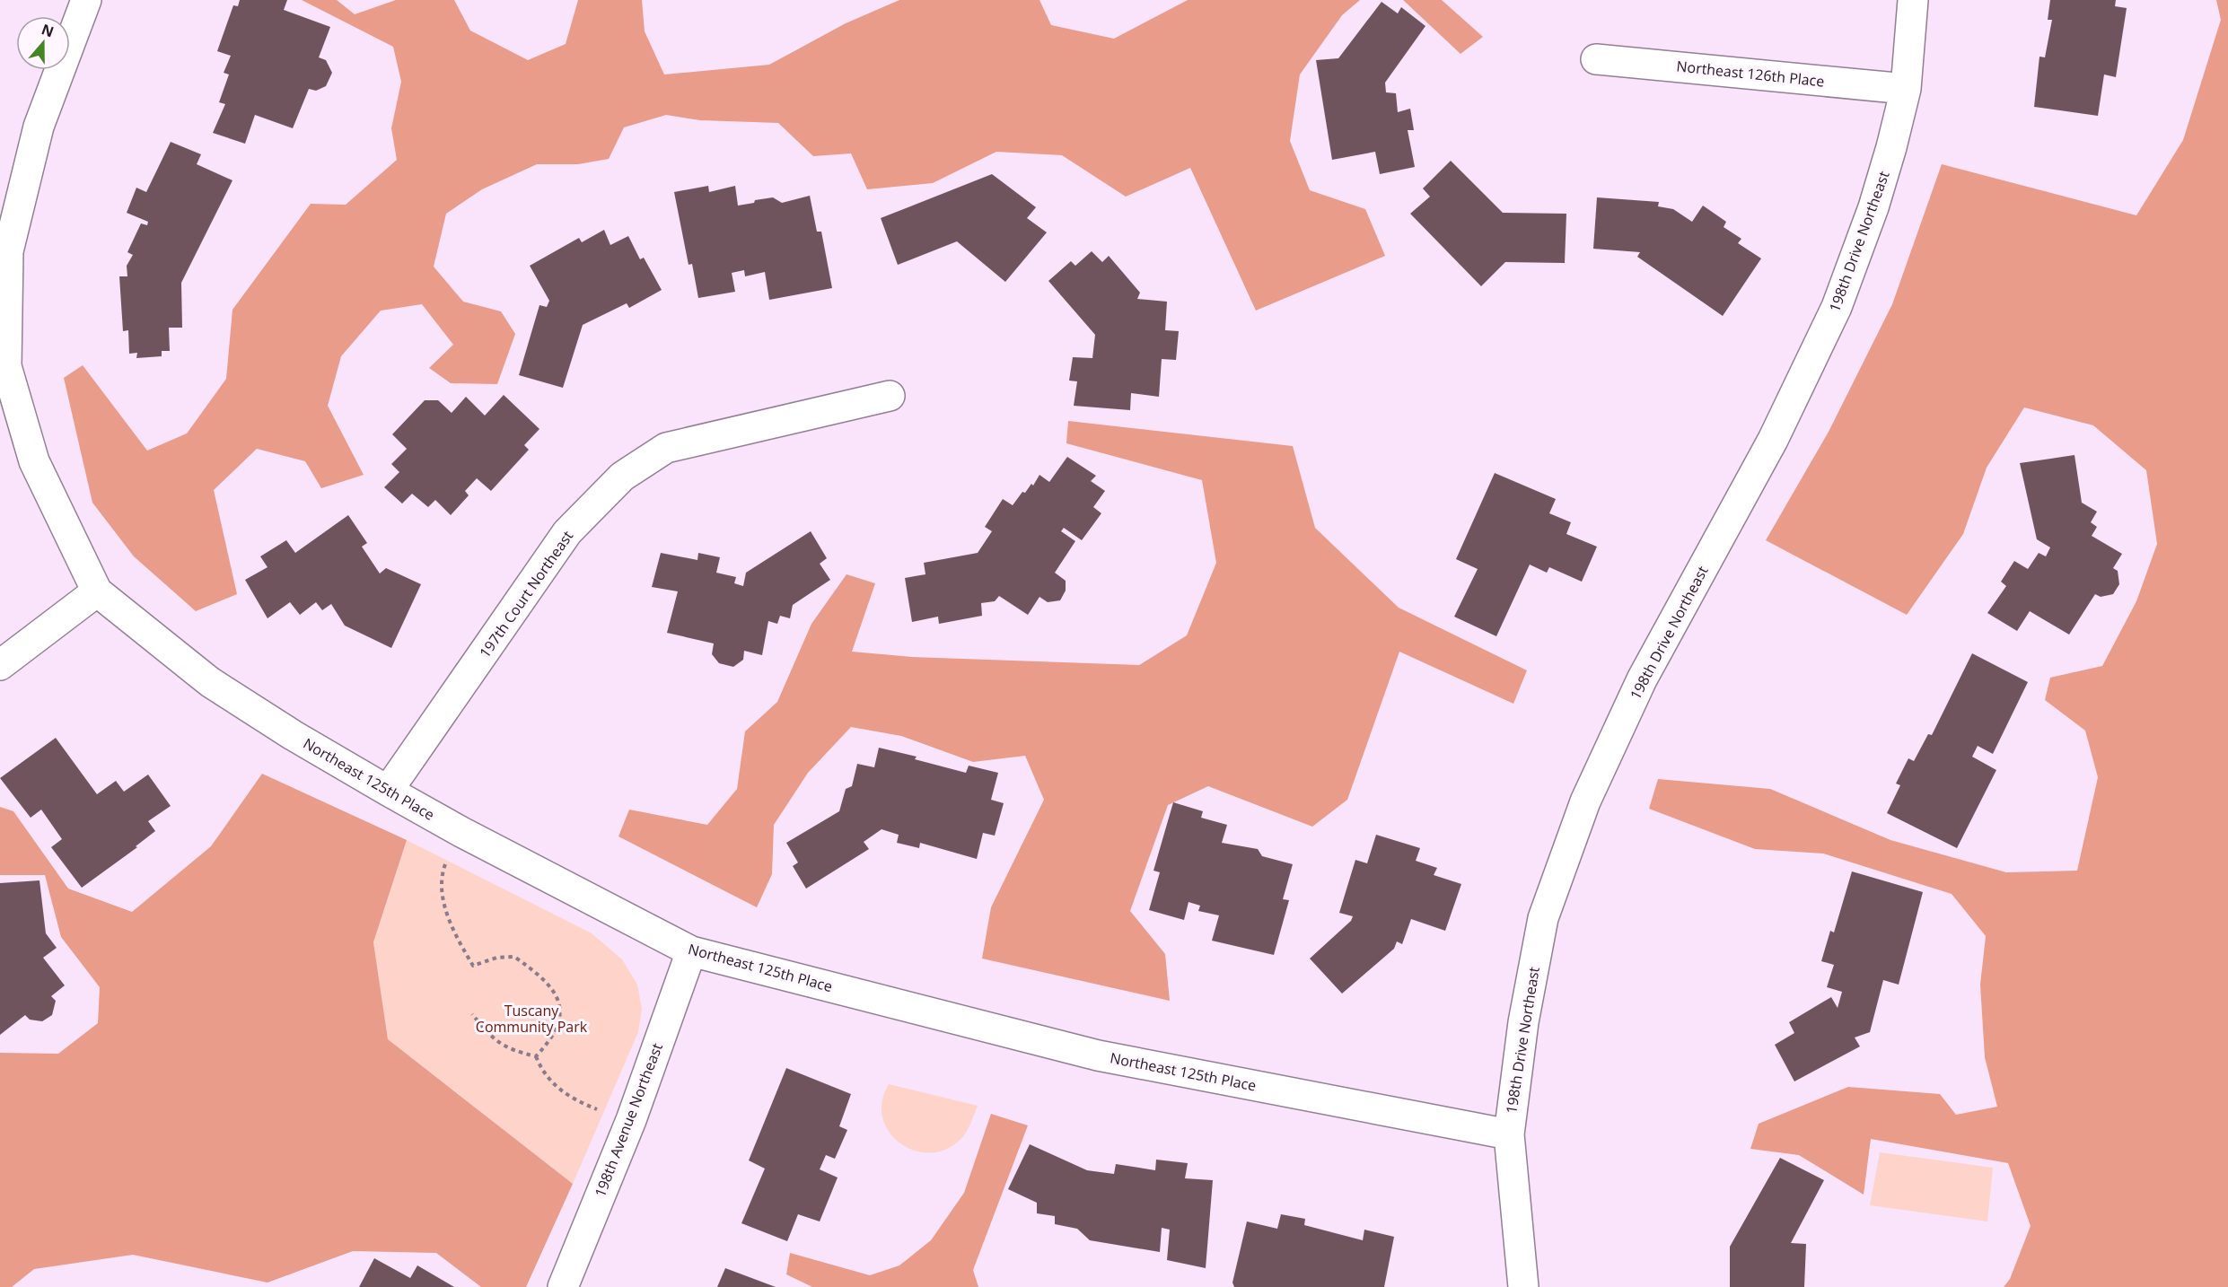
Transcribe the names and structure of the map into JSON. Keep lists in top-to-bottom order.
{
  "streets": {
    "street": [
      "Northeast 126th Place",
      "198th Drive Northeast",
      "197th Court Northeast",
      "Northeast 125th Place",
      "198th Avenue Northeast"
    ]
  },
  "crossings": [
    ["Northeast 126th Place", "198th Drive Northeast"],
    ["198th Drive Northeast", "Northeast 125th Place"],
    ["197th Court Northeast", "Northeast 125th Place"],
    ["Northeast 125th Place", "198th Avenue Northeast"]
  ],
  "parks": ["Tuscany Community Park"],
  "north": "top"
}
